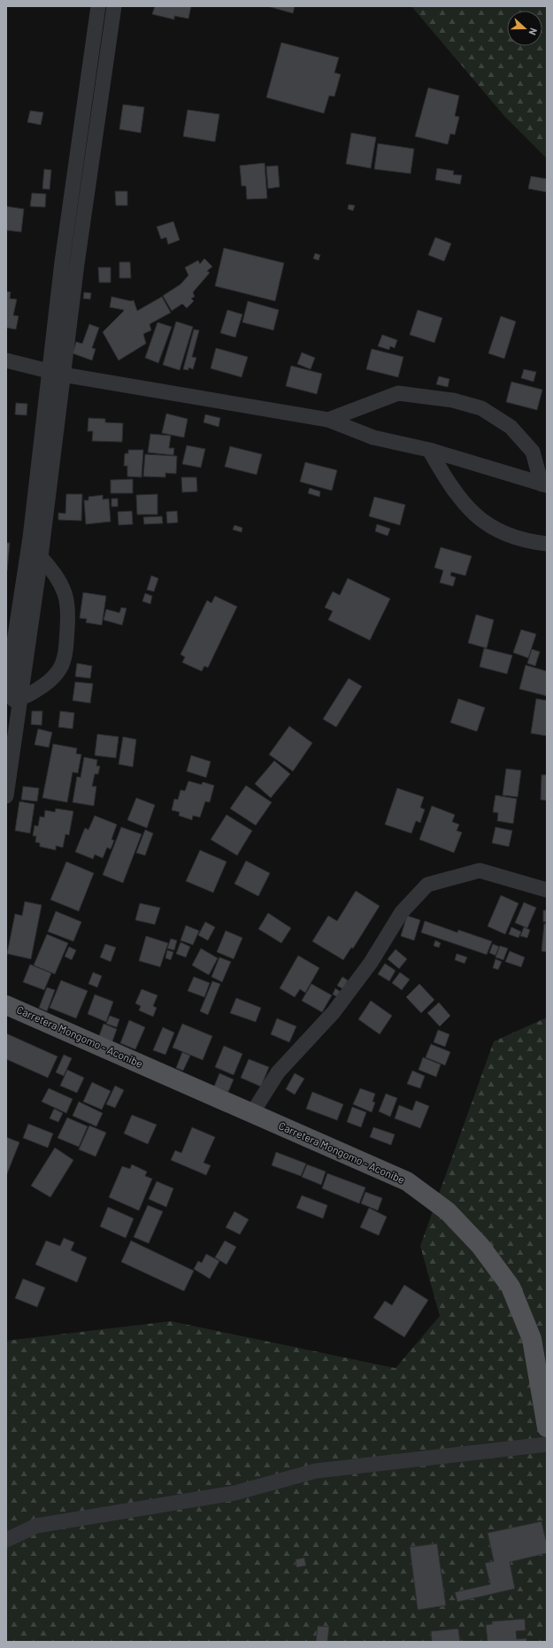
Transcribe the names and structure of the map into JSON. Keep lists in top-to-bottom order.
{
  "streets": {
    "main road": ["Carretera Mongomo - Aconibe"]
  },
  "north": "right"
}
